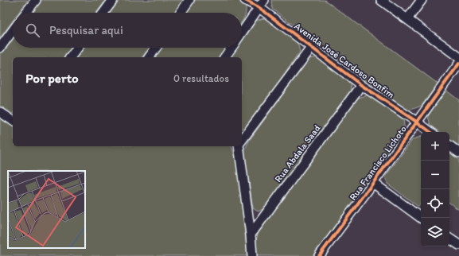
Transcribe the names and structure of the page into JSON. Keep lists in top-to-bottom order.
{
  "streets": {
    "street": ["Avenida José Cardoso Bonfim", "Rua Abdala Saad", "Rua Francisco Lichoto"]
  },
  "crossings": [
    ["Avenida José Cardoso Bonfim", "Rua Abdala Saad"],
    ["Avenida José Cardoso Bonfim", "Rua Francisco Lichoto"]
  ],
  "page": {
    "search": "Pesquisar aqui",
    "heading": ["Por perto", "0 resultados"],
    "map_buttons": ["+", "−"]
  }
}
